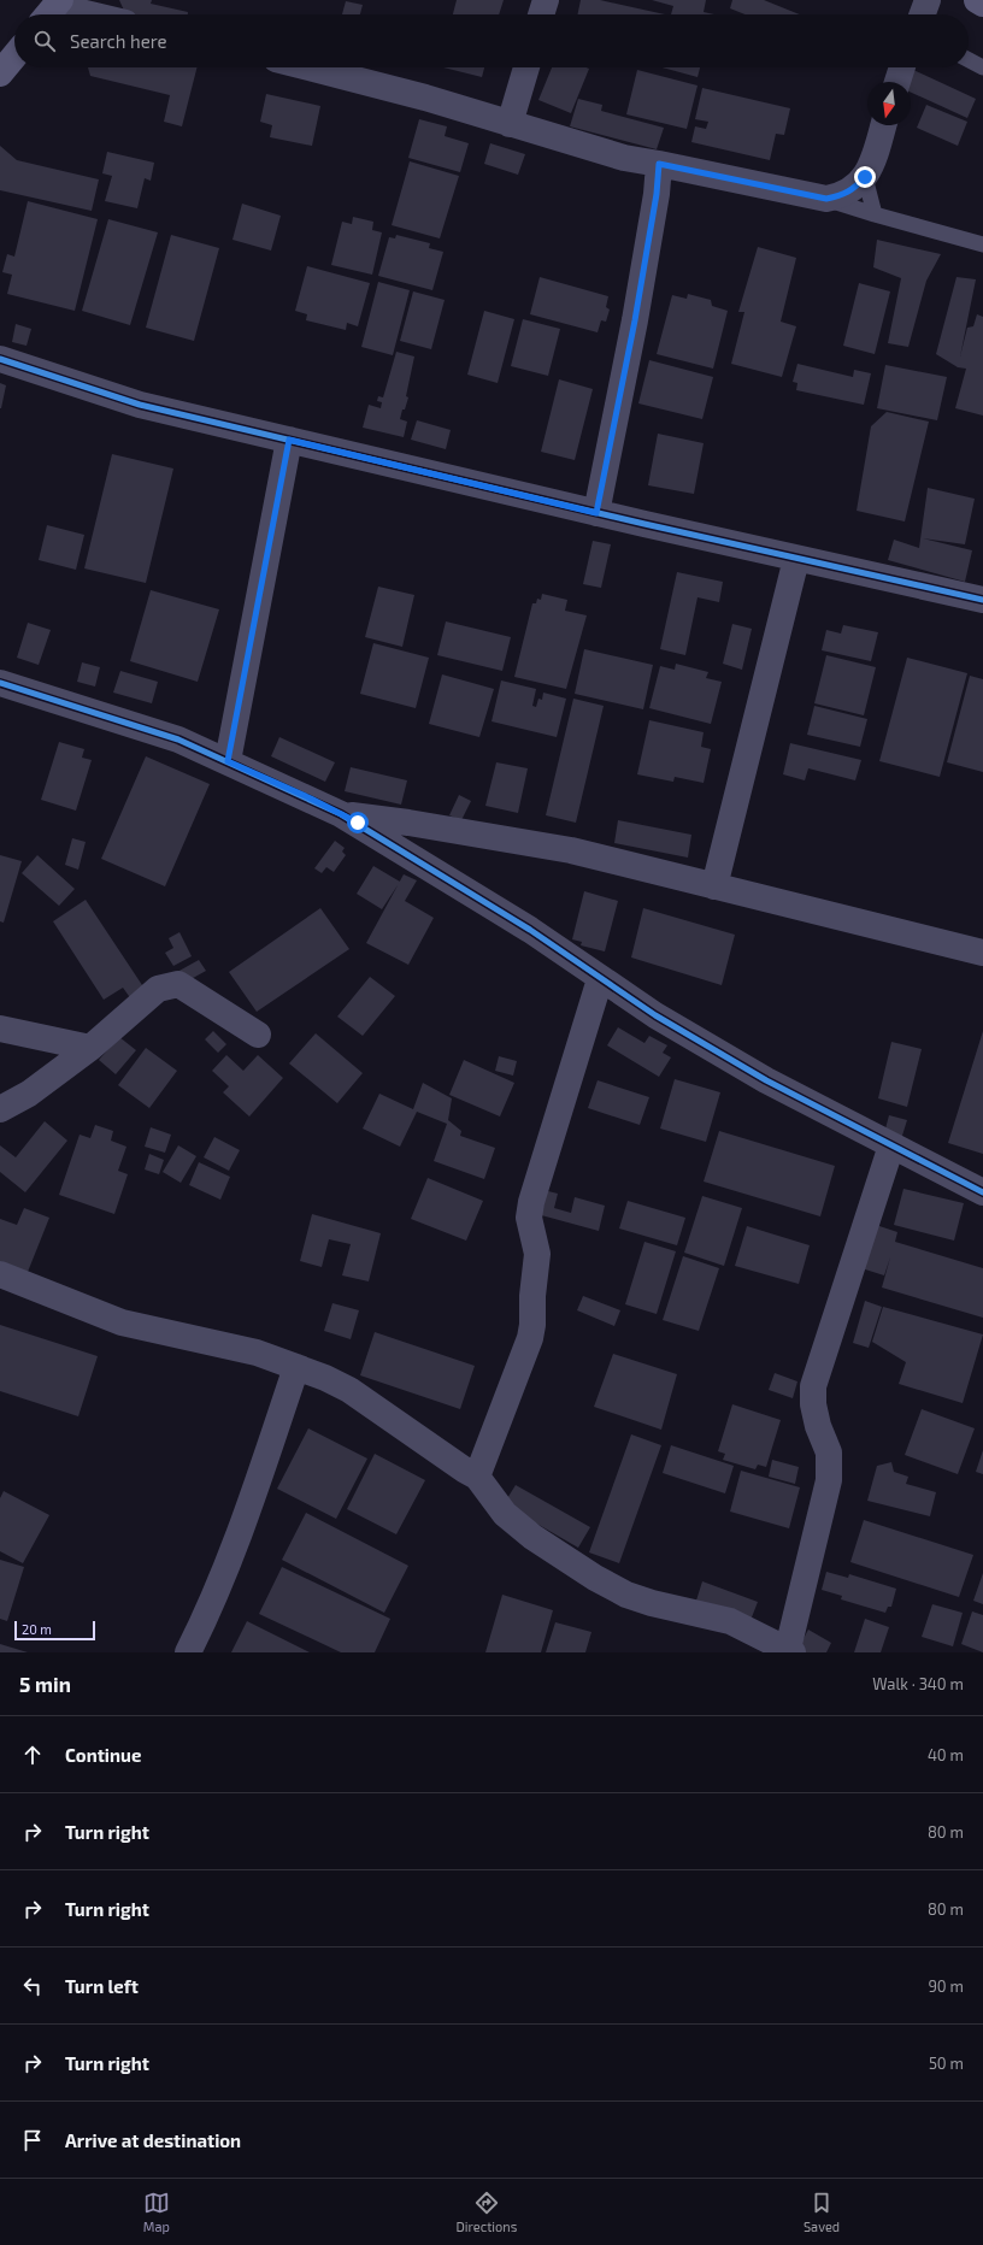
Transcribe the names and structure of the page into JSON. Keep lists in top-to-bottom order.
{
  "scale_bar": "20 m",
  "north": "bottom",
  "page": {
    "search": "Search here",
    "scale": "20 m",
    "heading": ["5 min", "Walk · 340 m"],
    "list": [
      ["Continue", "40 m"],
      ["Turn right", "80 m"],
      ["Turn right", "80 m"],
      ["Turn left", "90 m"],
      ["Turn right", "50 m"],
      "Arrive at destination"
    ],
    "nav": ["Map", "Directions", "Saved"]
  }
}
